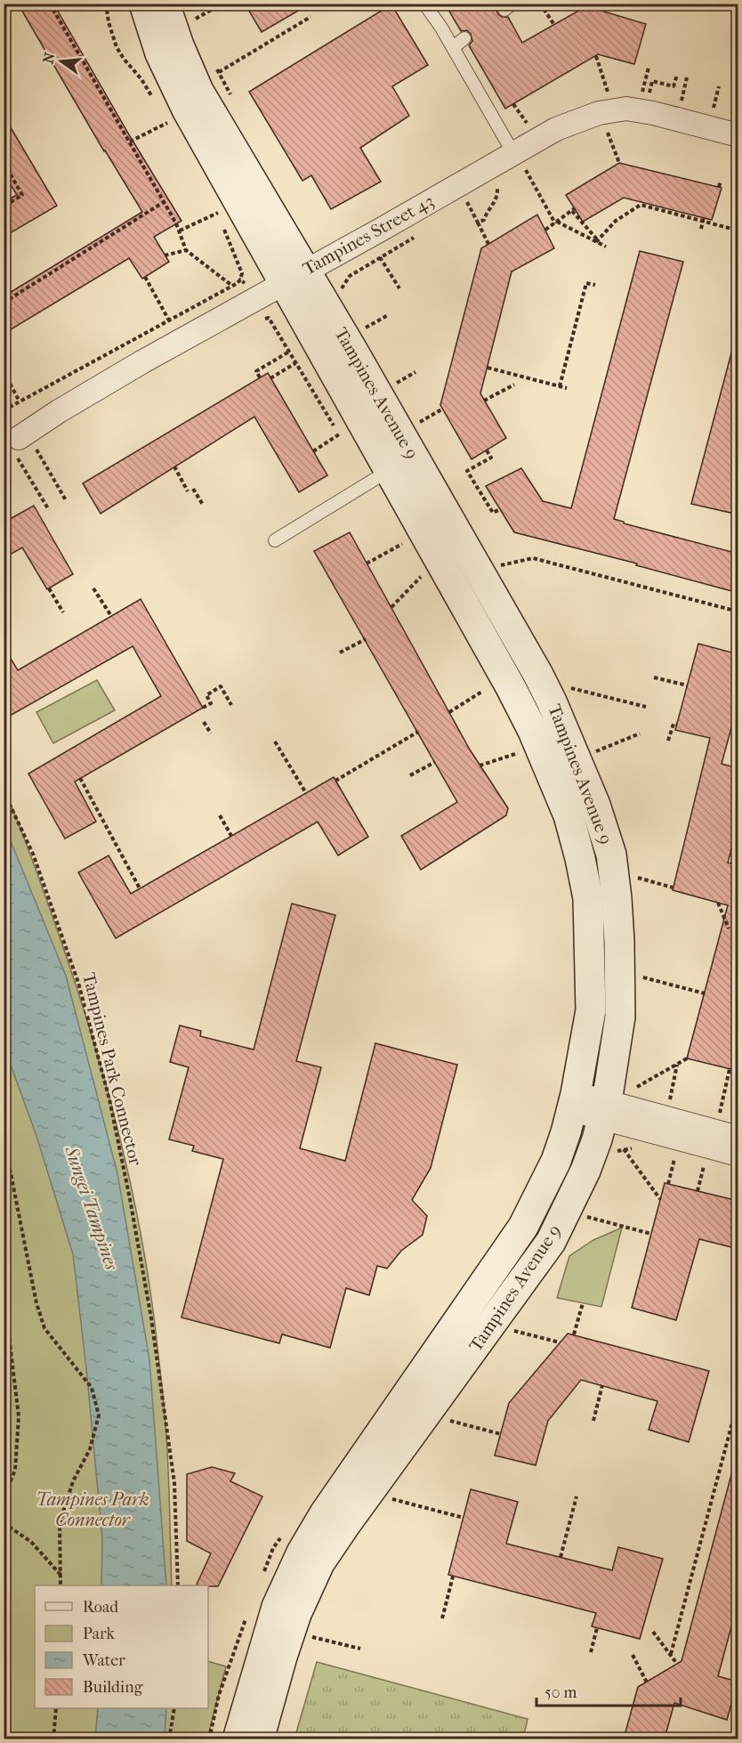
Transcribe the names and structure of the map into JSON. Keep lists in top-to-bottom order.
{
  "streets": {
    "main road": ["Tampines Avenue 9"],
    "street": ["Tampines Street 43"],
    "path": ["Tampines Park Connector"]
  },
  "crossings": [
    ["Tampines Street 43", "Tampines Avenue 9"]
  ],
  "water": ["Sungei Tampines"],
  "parks": ["Tampines Park Connector"],
  "legend": [
    "Road",
    "Park",
    "Water",
    "Building"
  ],
  "scale_bar": "50 m",
  "north": "left"
}
